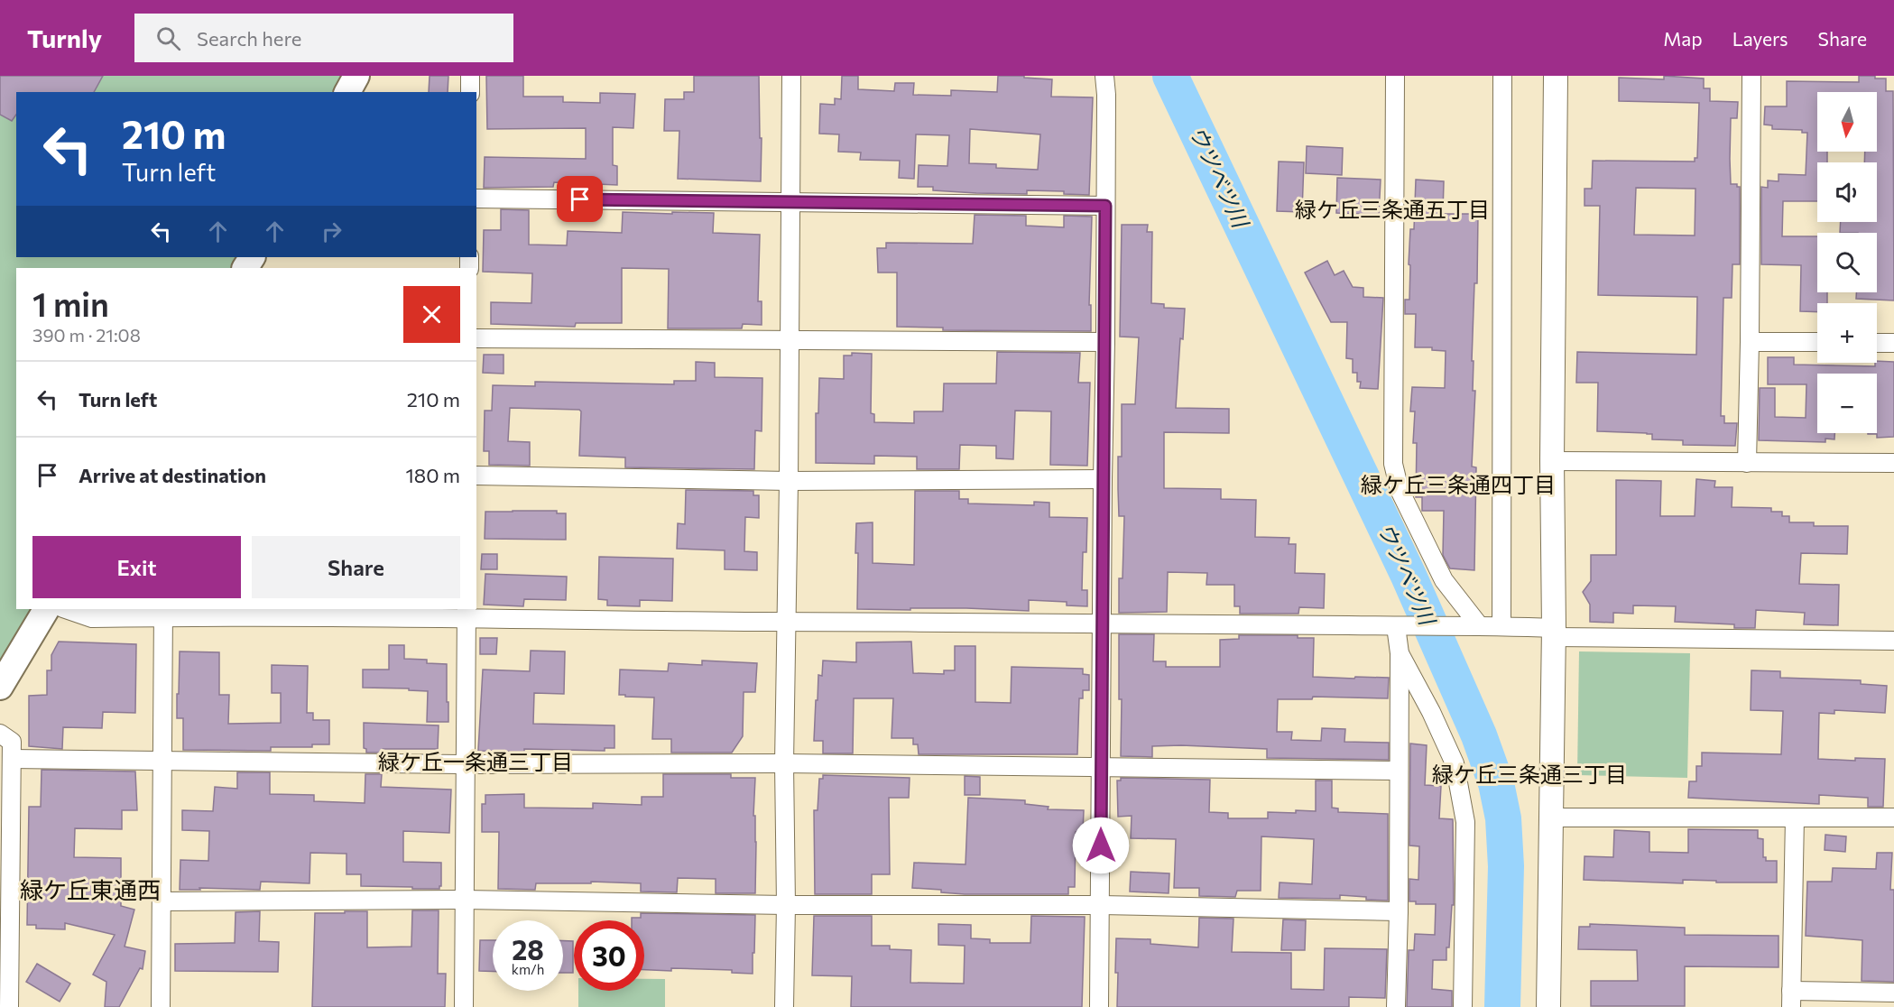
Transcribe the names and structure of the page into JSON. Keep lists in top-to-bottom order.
{
  "districts": [
    "緑ケ丘三条通五丁目",
    "緑ケ丘三条通四丁目",
    "緑ケ丘一条通三丁目",
    "緑ケ丘三条通三丁目",
    "緑ケ丘東通西"
  ],
  "water": ["ウツベツ川"],
  "north": "bottom",
  "page": {
    "header": "Turnly",
    "search": "Search here",
    "nav": ["Map", "Layers", "Share"],
    "map_buttons": ["+", "−"],
    "turn": ["210 m", "Turn left"],
    "heading": ["1 min", "390 m · 21:08"],
    "list": [
      {
        "name": "Turn left",
        "value": "210 m"
      },
      {
        "name": "Arrive at destination",
        "value": "180 m"
      }
    ],
    "buttons": ["Exit", "Share"],
    "speed": "28 km/h",
    "limit": "30"
  }
}
